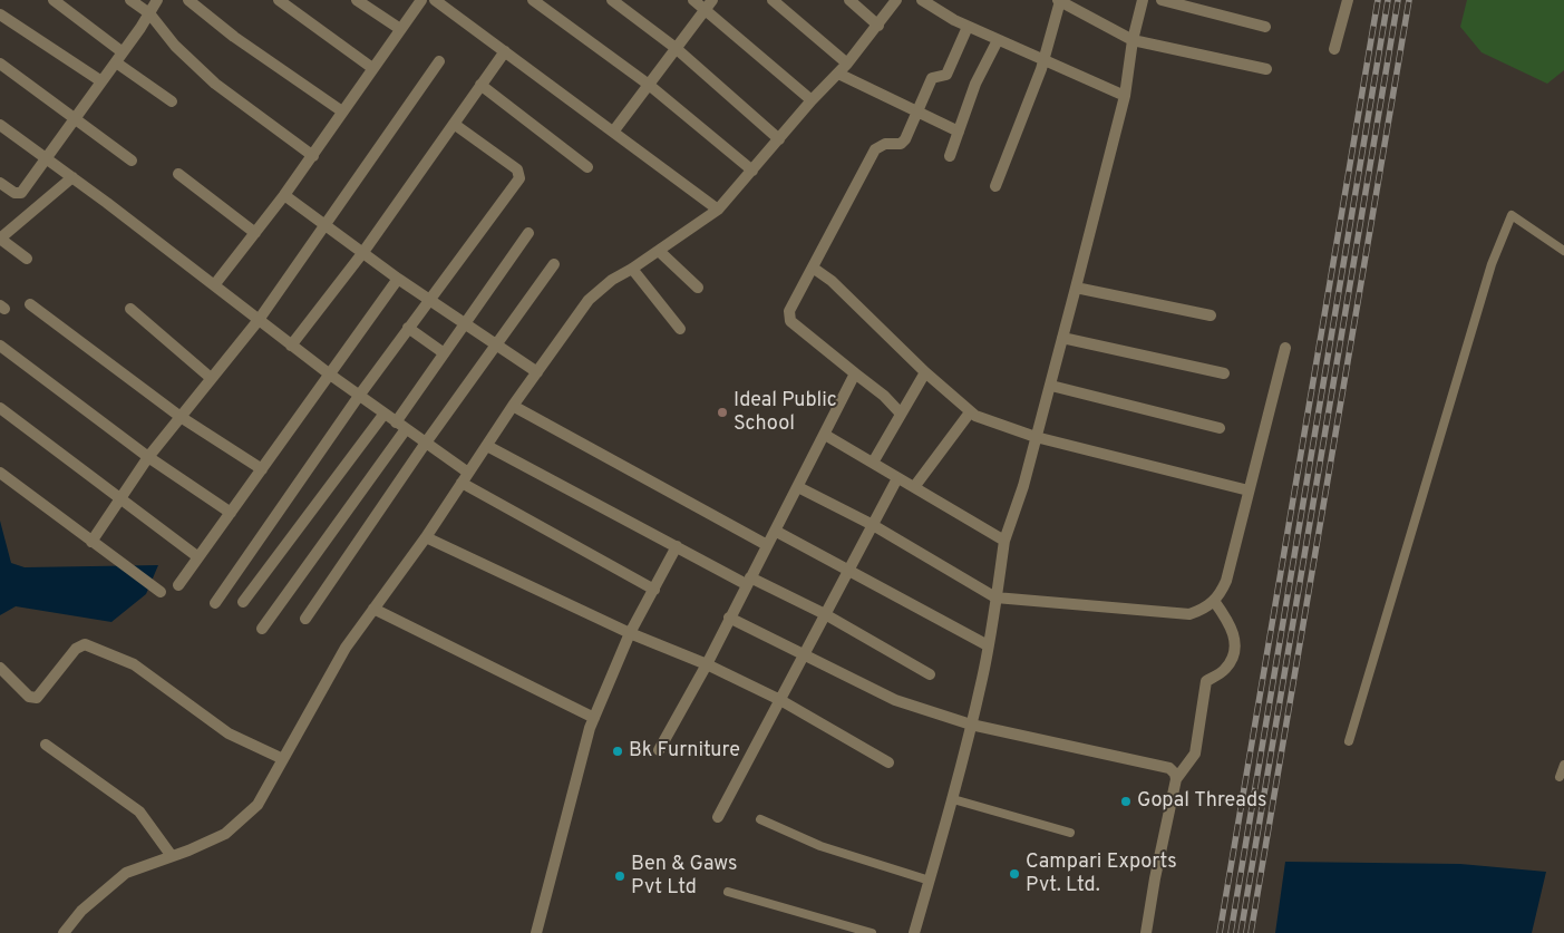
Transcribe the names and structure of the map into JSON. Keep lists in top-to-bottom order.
{
  "places": [
    "Ideal Public School",
    "Bk Furniture",
    "Gopal Threads",
    "Campari Exports Pvt. Ltd.",
    "Ben & Gaws Pvt Ltd"
  ]
}
